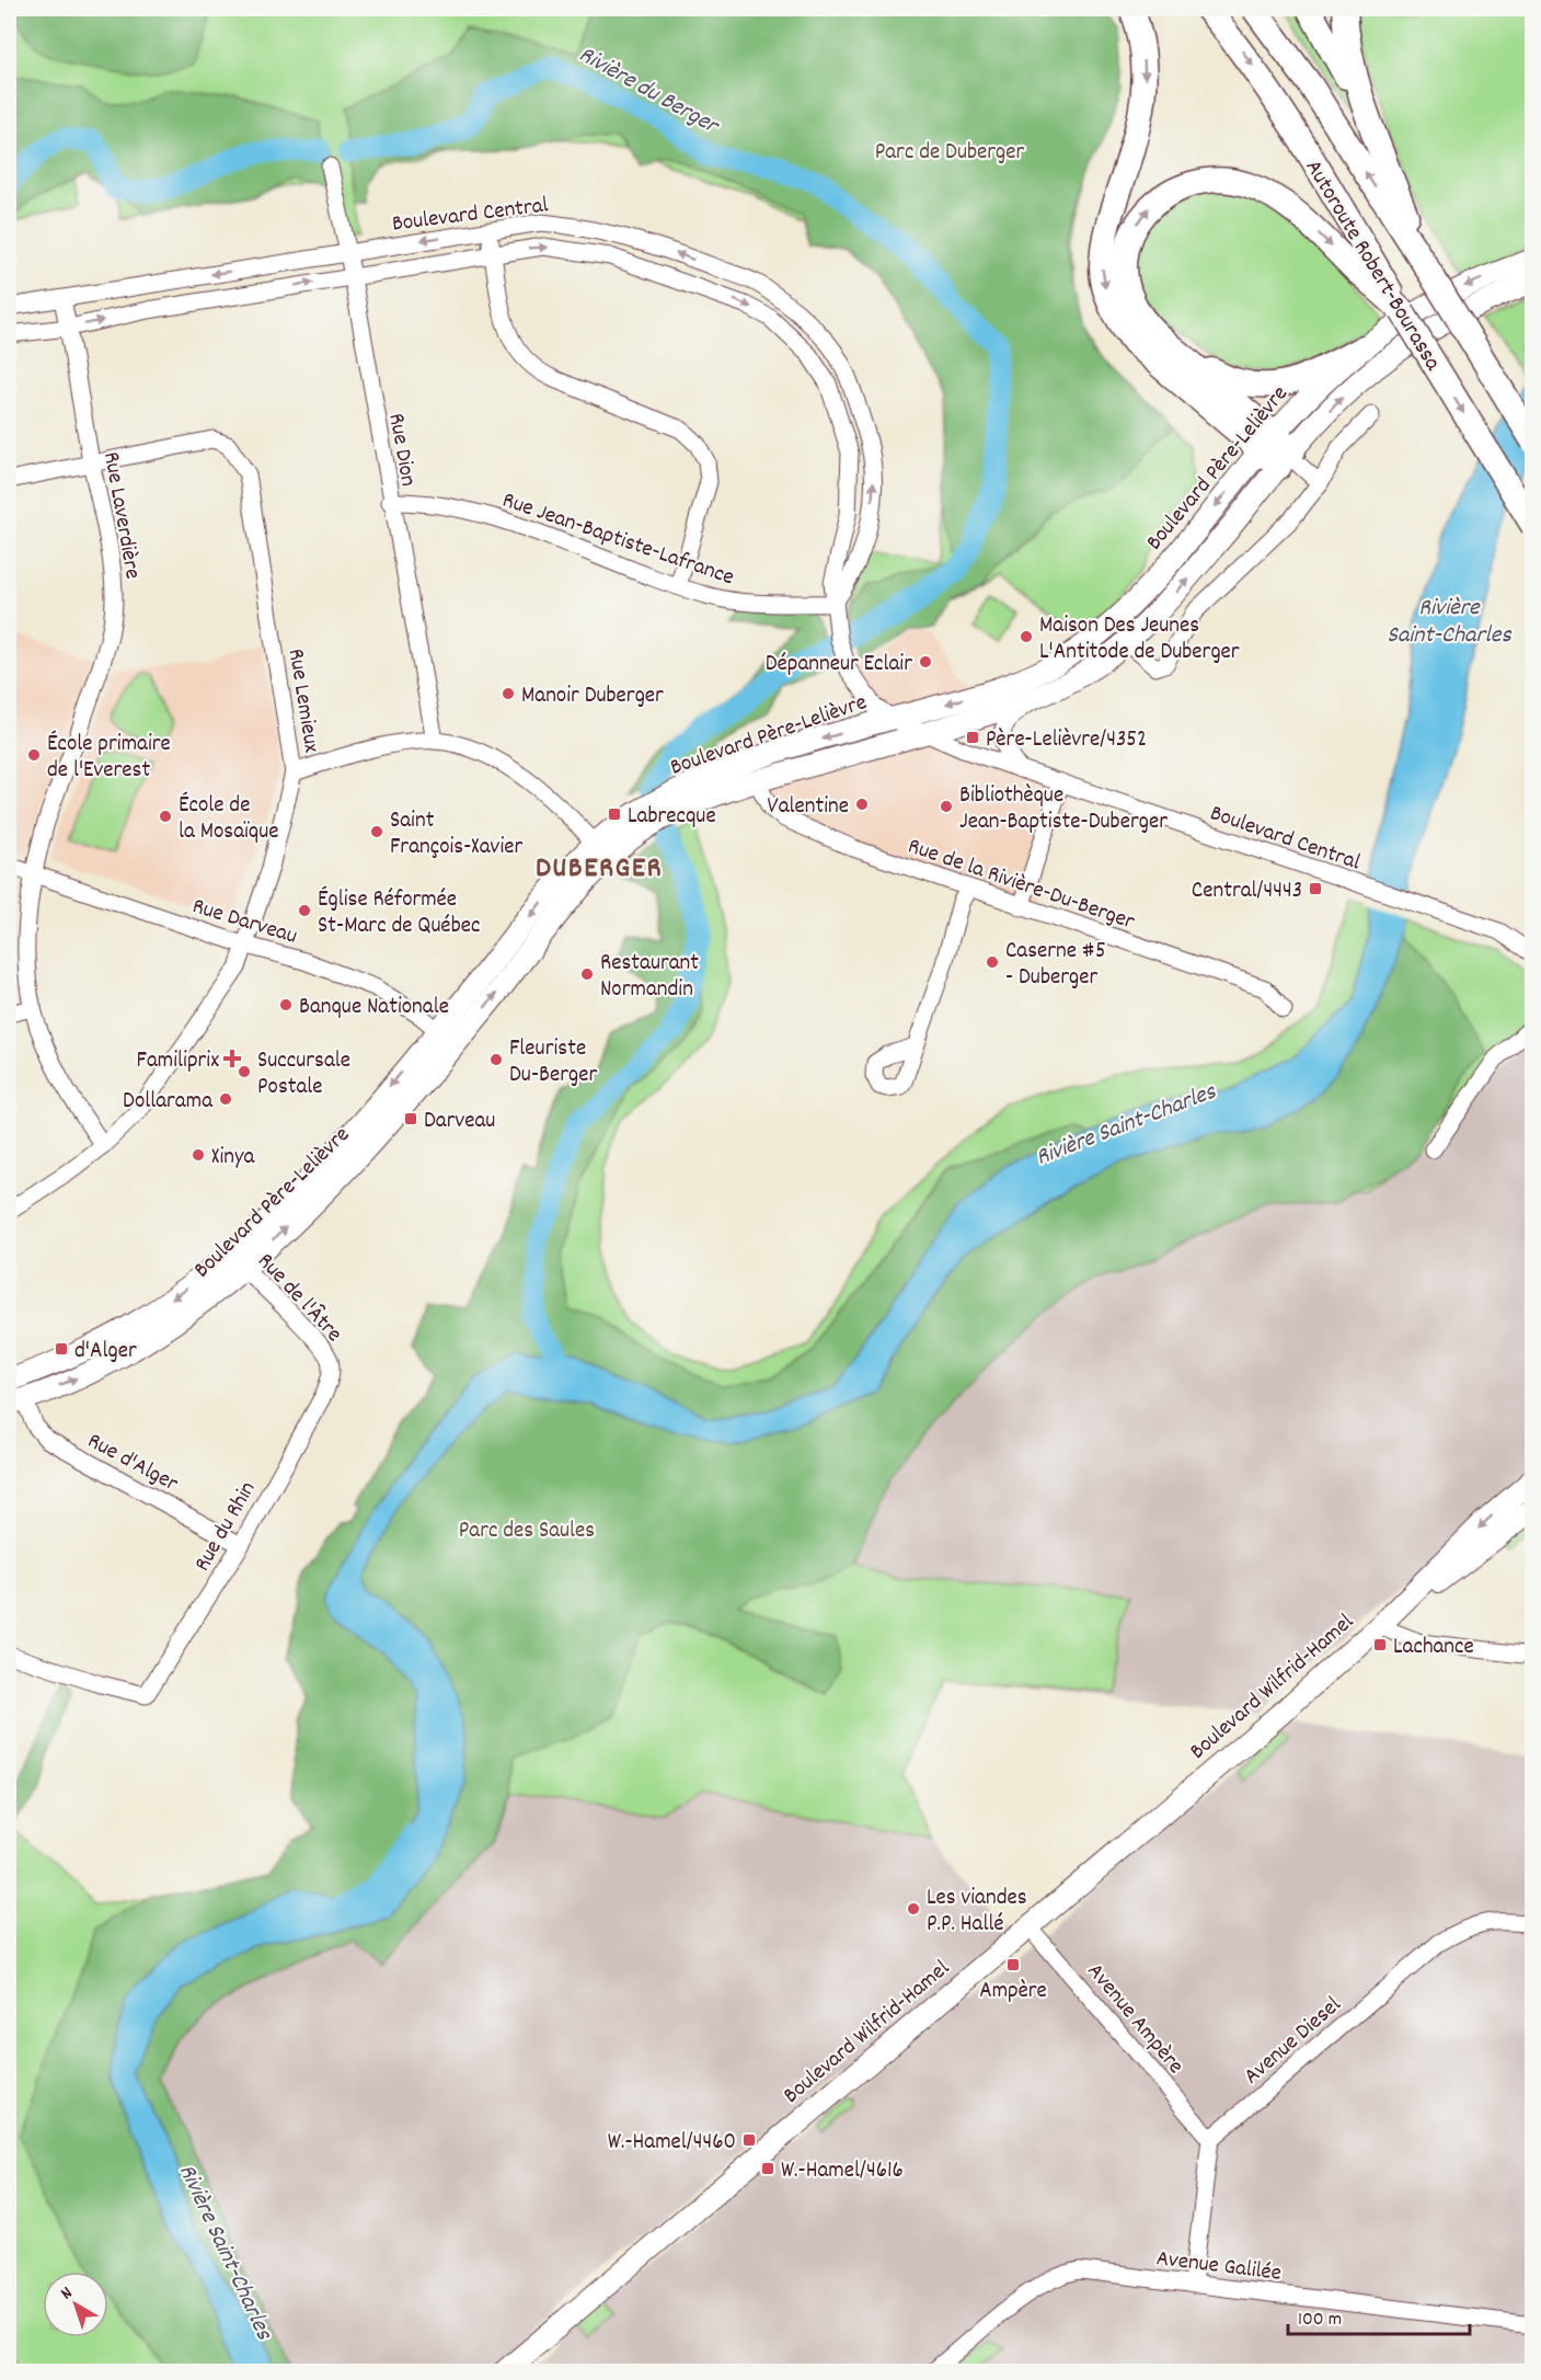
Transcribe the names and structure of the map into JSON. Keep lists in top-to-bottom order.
{
  "streets": {
    "highway": ["Autoroute Robert-Bourassa"],
    "main road": ["Boulevard Père-Lelièvre", "Boulevard Wilfrid-Hamel"],
    "street": [
      "Boulevard Central",
      "Rue Dion",
      "Rue Laverdière",
      "Rue Jean-Baptiste-Lafrance",
      "Rue Lemieux",
      "Rue de la Rivière-Du-Berger",
      "Rue Darveau",
      "Rue de l'Âtre",
      "Rue d'Alger",
      "Rue du Rhin",
      "Avenue Ampère",
      "Avenue Diesel",
      "Avenue Galilée"
    ]
  },
  "crossings": [
    ["Boulevard Central", "Rue Dion"],
    ["Boulevard Central", "Boulevard Père-Lelièvre"],
    ["Boulevard Central", "Rue Laverdière"],
    ["Boulevard Central", "Rue Jean-Baptiste-Lafrance"],
    ["Rue Dion", "Rue Jean-Baptiste-Lafrance"],
    ["Boulevard Père-Lelièvre", "Rue de la Rivière-Du-Berger"],
    ["Boulevard Père-Lelièvre", "Rue Darveau"],
    ["Boulevard Père-Lelièvre", "Rue de l'Âtre"],
    ["Boulevard Père-Lelièvre", "Rue d'Alger"],
    ["Rue Laverdière", "Rue Lemieux"],
    ["Rue Laverdière", "Rue Darveau"],
    ["Rue Lemieux", "Rue Darveau"],
    ["Rue de l'Âtre", "Rue du Rhin"],
    ["Rue d'Alger", "Rue du Rhin"],
    ["Boulevard Wilfrid-Hamel", "Avenue Ampère"],
    ["Avenue Ampère", "Avenue Diesel"]
  ],
  "districts": ["DUBERGER"],
  "water": ["Rivière du Berger", "Rivière Saint-Charles"],
  "parks": ["Parc de Duberger", "Parc des Saules"],
  "places": {
    "other": [
      "Maison Des Jeunes L'Antitode de Duberger",
      "Dépanneur Eclair",
      "Manoir Duberger",
      "École primaire de l'Everest",
      "Valentine",
      "Bibliothèque Jean-Baptiste-Duberger",
      "École de la Mosaïque",
      "Saint François-Xavier",
      "Église Réformée St-Marc de Québec",
      "Caserne #5 - Duberger",
      "Restaurant Normandin",
      "Banque Nationale",
      "Fleuriste Du-Berger",
      "Succursale Postale",
      "Dollarama",
      "Xinya",
      "Les viandes P.P. Hallé"
    ],
    "transit": [
      "Père-Lelièvre/4352",
      "Labrecque",
      "Central/4443",
      "Darveau",
      "d'Alger",
      "Lachance",
      "Ampère",
      "W.-Hamel/4460",
      "W.-Hamel/4616"
    ],
    "health": ["Familiprix"]
  },
  "scale_bar": "100 m",
  "north": "top left"
}
